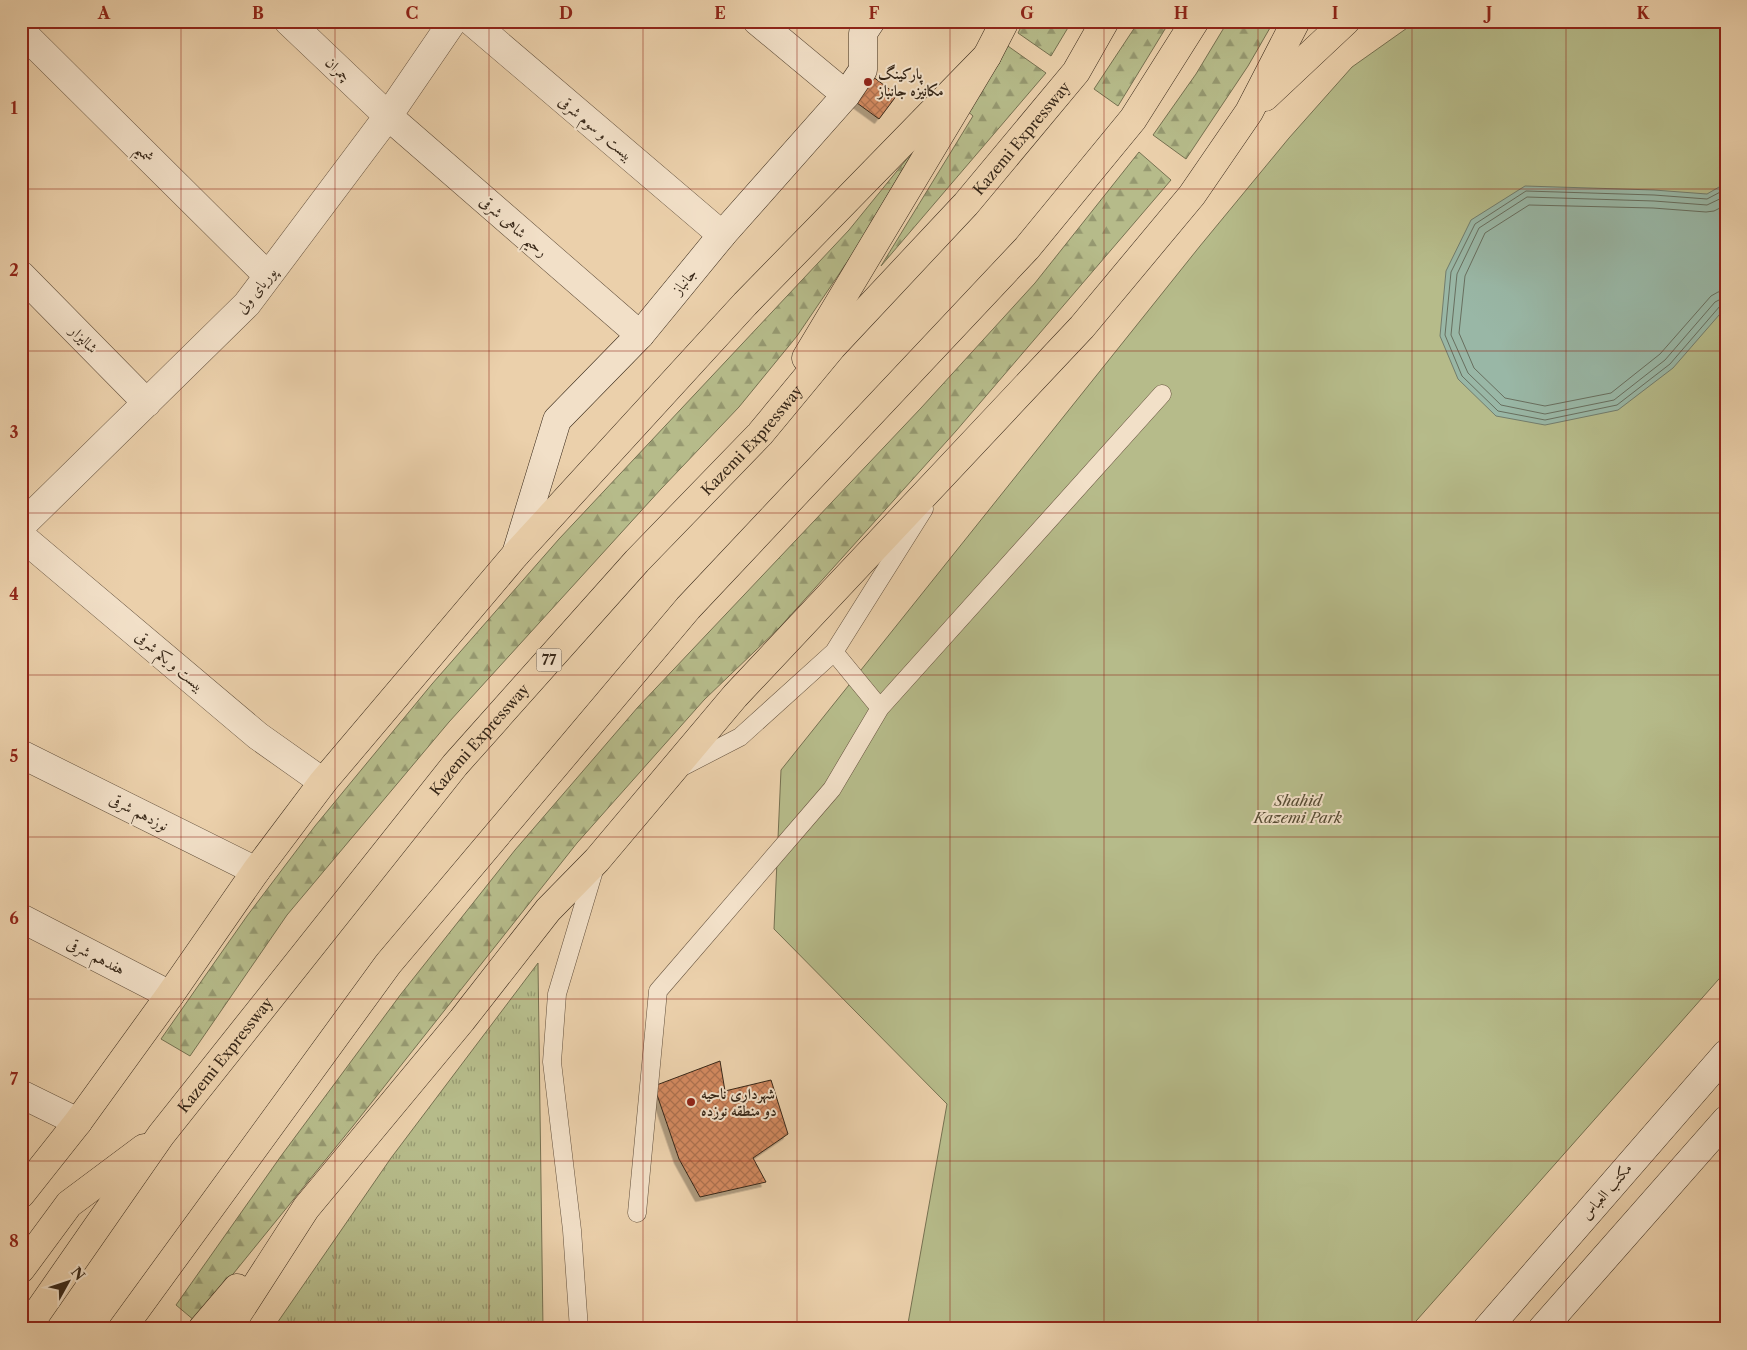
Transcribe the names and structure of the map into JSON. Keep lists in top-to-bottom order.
{
  "streets": {
    "highway": ["Kazemi Expressway", "77"],
    "street": [
      "چمران",
      "بیست و سوم شرقی",
      "شمیم",
      "رحیم شاهی شرقی",
      "جانباز",
      "پوریای ولی",
      "شالیزار",
      "بیست و یکم شرقی",
      "نوزدهم شرقی",
      "هفدهم شرقی",
      "مکتب العباس"
    ]
  },
  "crossings": [
    ["چمران", "رحیم شاهی شرقی"],
    ["چمران", "پوریای ولی"],
    ["بیست و سوم شرقی", "جانباز"],
    ["شمیم", "پوریای ولی"],
    ["رحیم شاهی شرقی", "جانباز"],
    ["رحیم شاهی شرقی", "پوریای ولی"],
    ["پوریای ولی", "شالیزار"]
  ],
  "parks": ["Shahid Kazemi Park"],
  "places": ["پارکینگ مکانیزه جانباز", "شهرداری ناحیه دو منطقه نوزده"],
  "north": "top right",
  "grid": {
    "columns": [
      "A",
      "B",
      "C",
      "D",
      "E",
      "F",
      "G",
      "H",
      "I",
      "J",
      "K"
    ],
    "rows": [
      "1",
      "2",
      "3",
      "4",
      "5",
      "6",
      "7",
      "8"
    ]
  }
}
